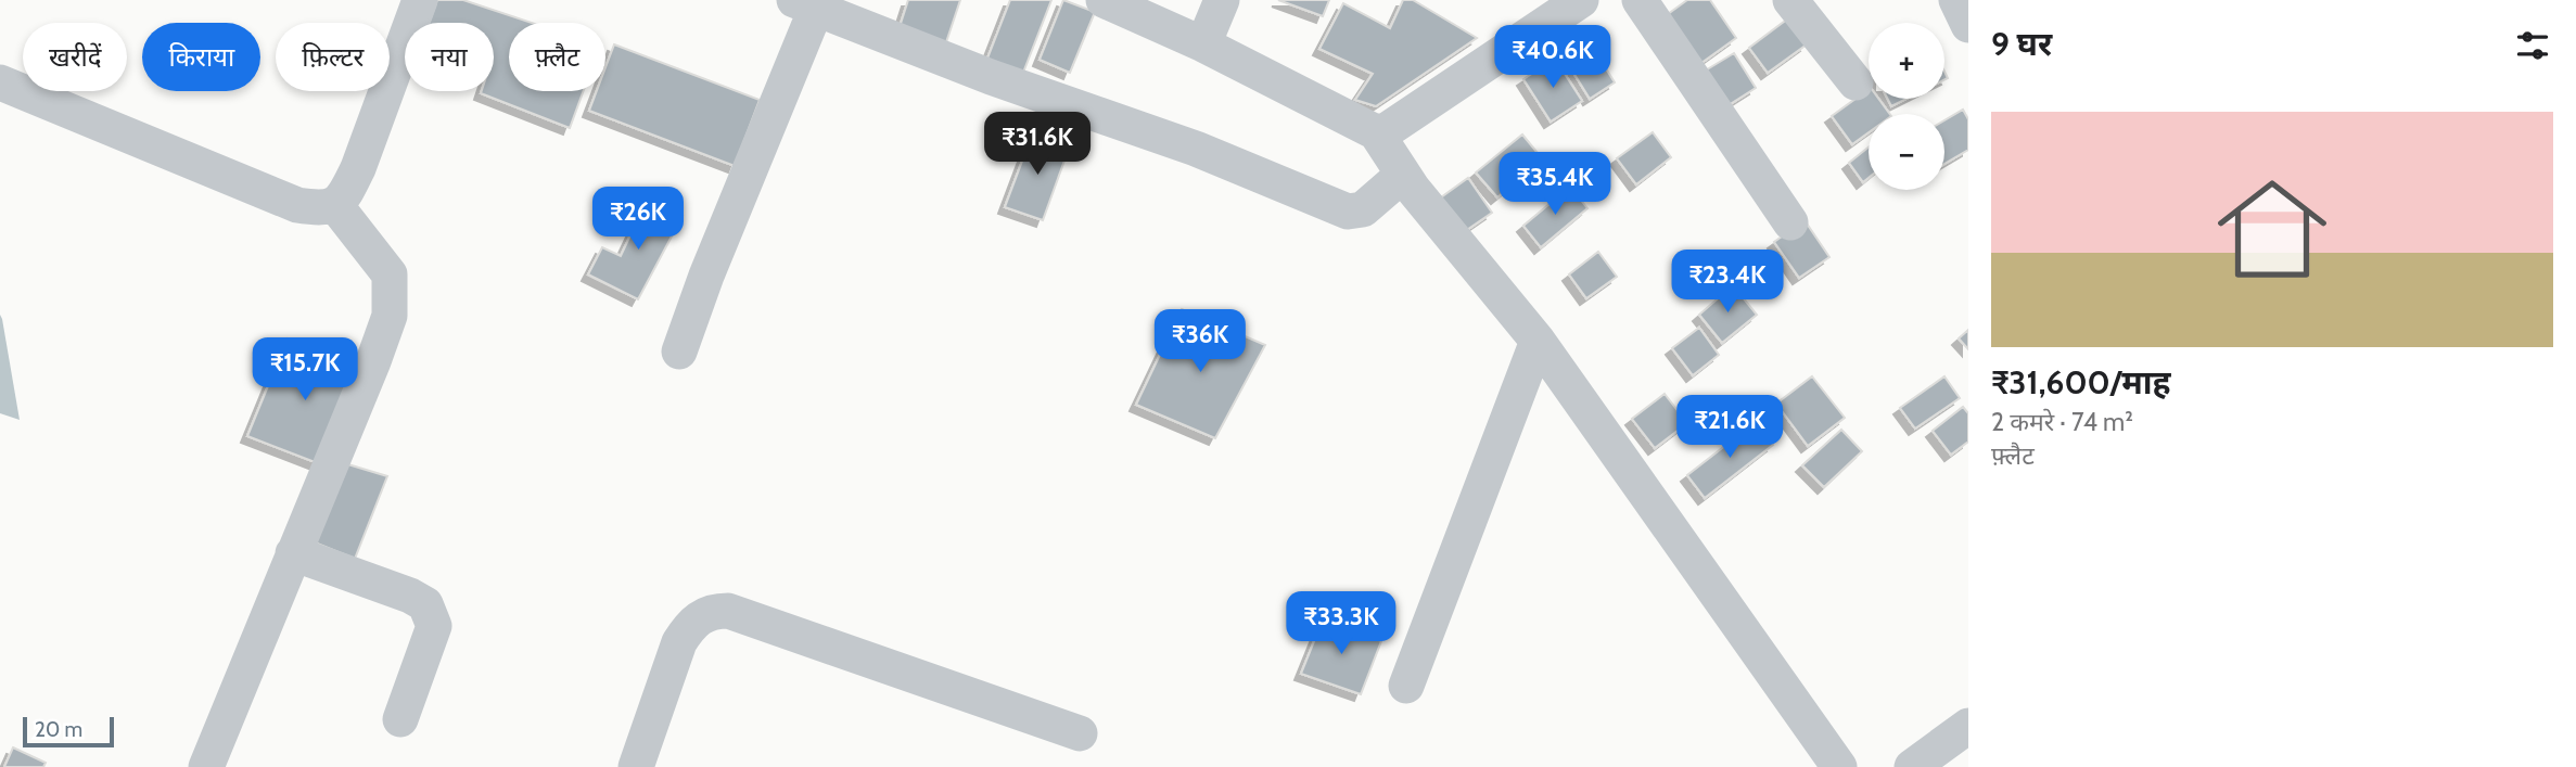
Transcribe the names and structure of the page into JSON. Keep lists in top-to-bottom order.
{
  "scale_bar": "20 m",
  "page": {
    "heading": "9 घर",
    "map_buttons": ["+", "−"],
    "chip": [
      "खरीदें",
      "किराया",
      "फ़िल्टर",
      "नया",
      "फ़्लैट"
    ],
    "price": [
      "₹40.6K",
      "₹31.6K",
      "₹35.4K",
      "₹26K",
      "₹23.4K",
      "₹36K",
      "₹15.7K",
      "₹21.6K",
      "₹33.3K"
    ],
    "list": [
      {
        "name": "₹31,600/माह",
        "note": "2 कमरे · 74 m² · फ़्लैट"
      }
    ],
    "scale": "20 m"
  }
}
